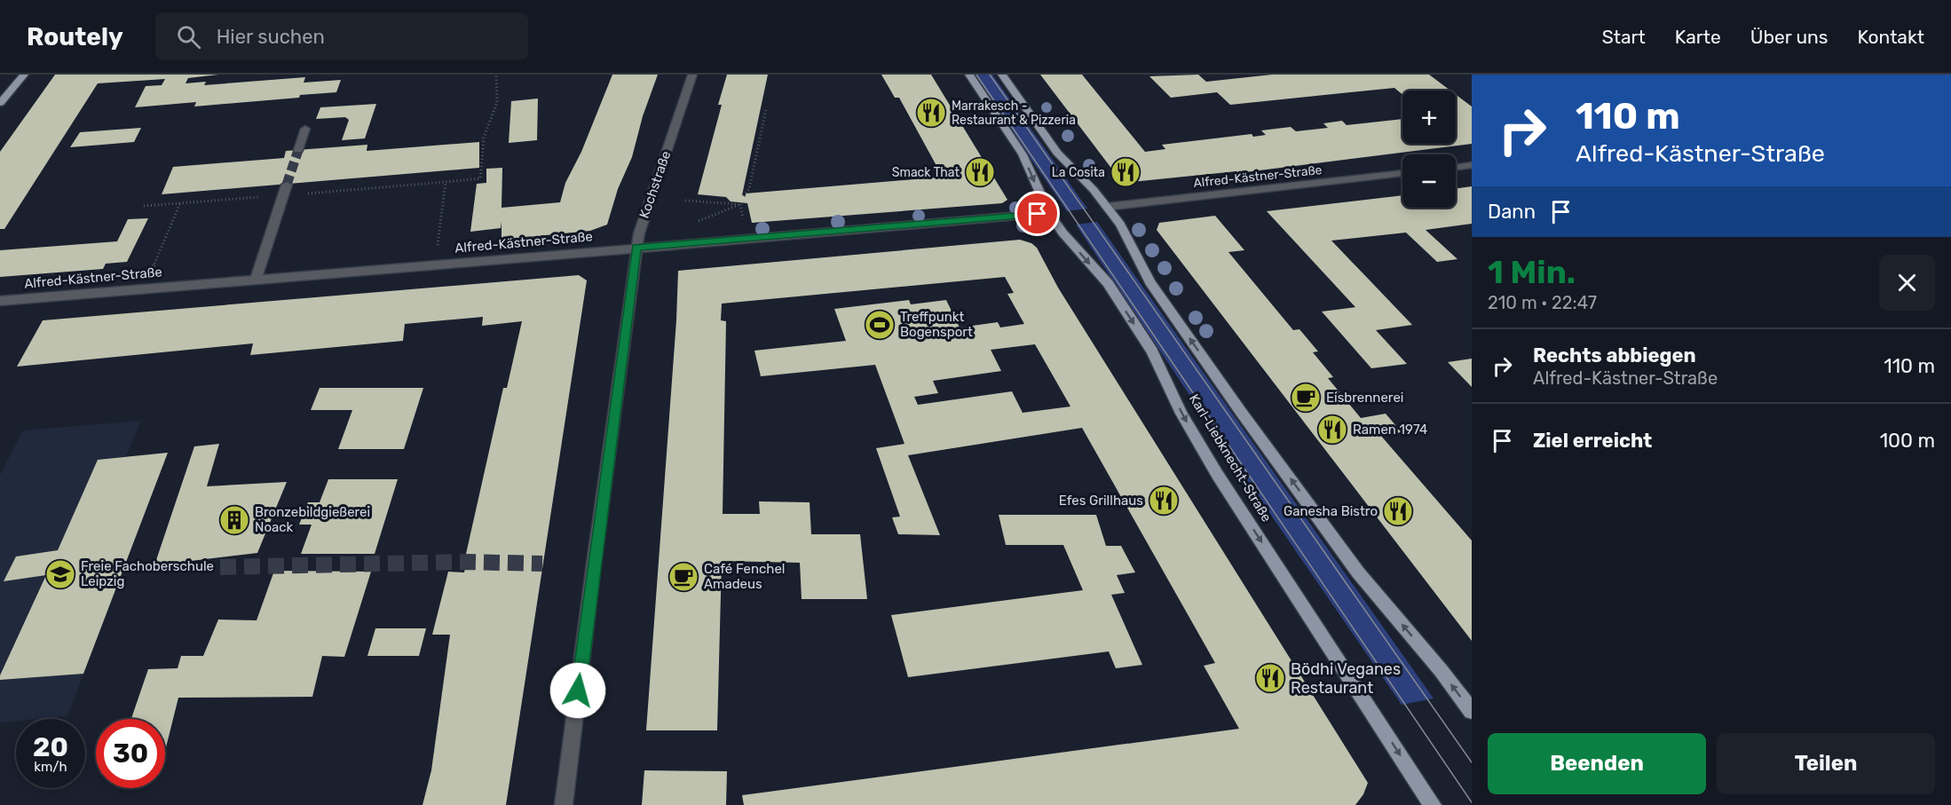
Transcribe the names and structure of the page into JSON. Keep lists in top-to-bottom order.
{
  "streets": {
    "main road": ["Karl-Liebknecht-Straße"],
    "street": ["Alfred-Kästner-Straße", "Kochstraße"]
  },
  "crossings": [
    ["Alfred-Kästner-Straße", "Kochstraße"],
    ["Alfred-Kästner-Straße", "Karl-Liebknecht-Straße"]
  ],
  "places": {
    "restaurant": [
      "Marrakesch - Restaurant & Pizzeria",
      "Smack That",
      "La Cosita",
      "Ramen 1974",
      "Efes Grillhaus",
      "Ganesha Bistro",
      "Bödhi Veganes Restaurant"
    ],
    "sports": ["Treffpunkt Bogensport"],
    "cafe": ["Eisbrennerei", "Café Fenchel Amadeus"],
    "building": ["Bronzebildgießerei Noack"],
    "school or university": ["Freie Fachoberschule Leipzig"]
  },
  "page": {
    "header": "Routely",
    "search": "Hier suchen",
    "nav": [
      "Start",
      "Karte",
      "Über uns",
      "Kontakt"
    ],
    "turn": ["110 m", "Alfred-Kästner-Straße"],
    "map_buttons": ["+", "−"],
    "then": "Dann",
    "heading": ["1 Min.", "210 m · 22:47"],
    "list": [
      {
        "name": "Rechts abbiegen",
        "note": "Alfred-Kästner-Straße",
        "value": "110 m"
      },
      {
        "name": "Ziel erreicht",
        "value": "100 m"
      }
    ],
    "speed": "20 km/h",
    "limit": "30",
    "buttons": ["Beenden", "Teilen"]
  }
}
